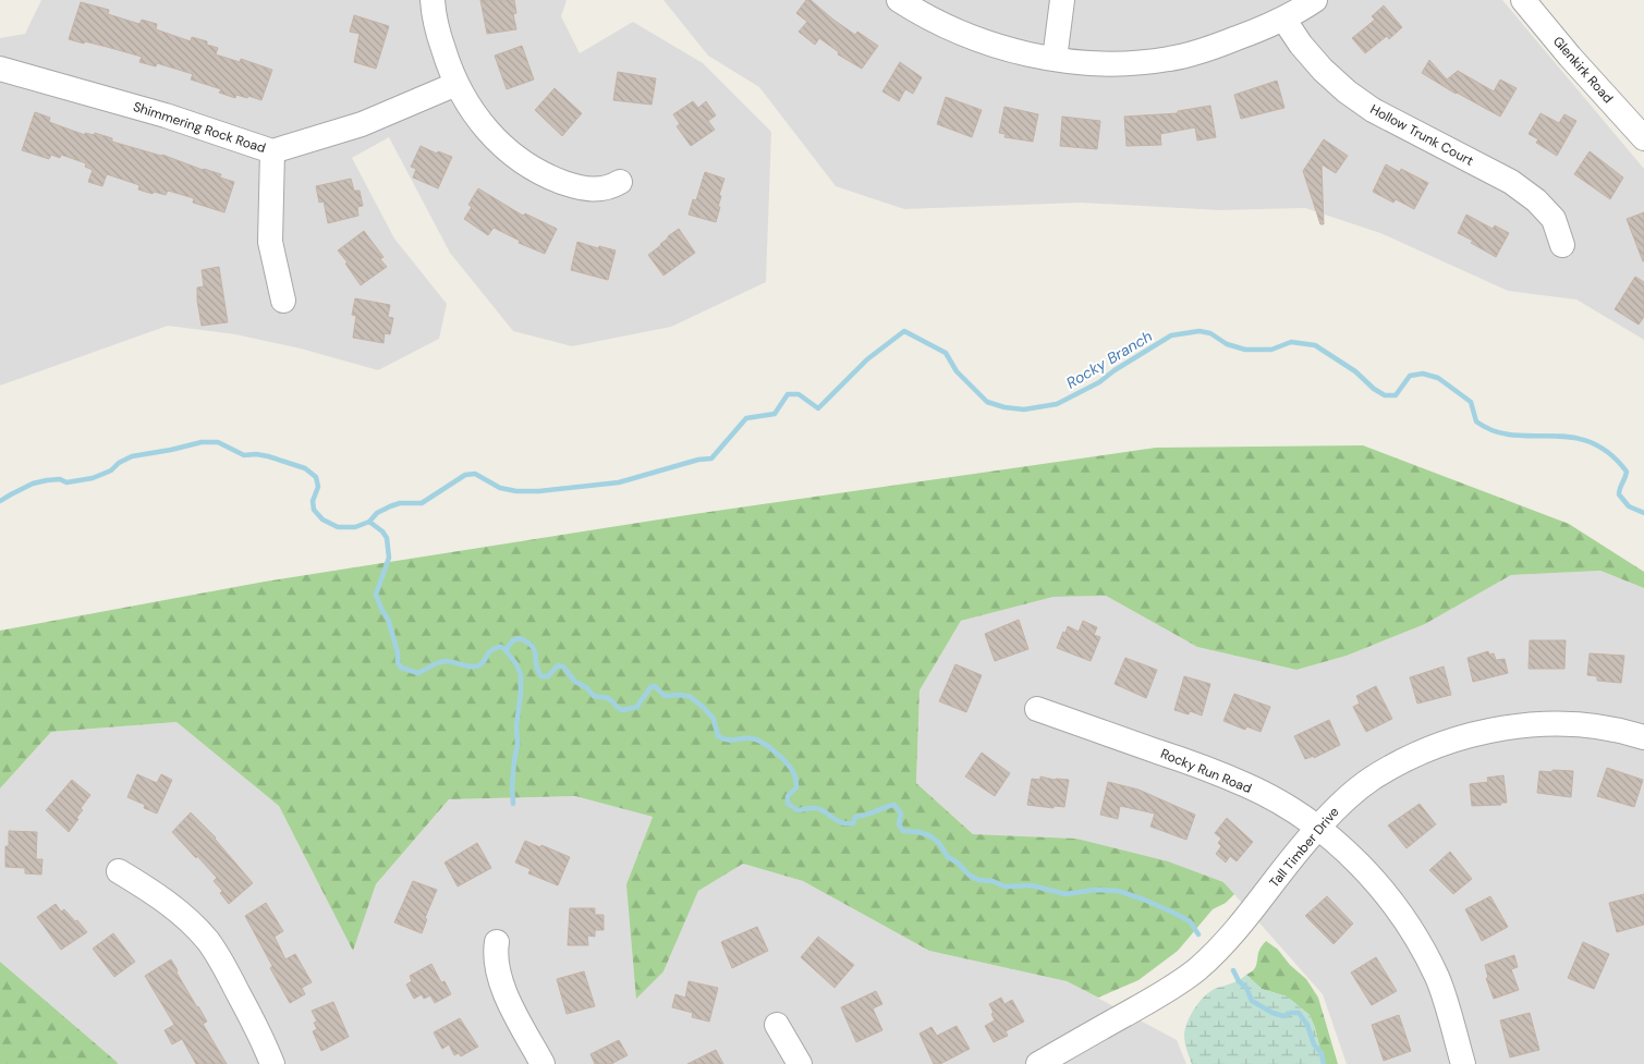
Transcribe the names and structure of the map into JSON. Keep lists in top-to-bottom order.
{
  "streets": {
    "street": [
      "Glenkirk Road",
      "Shimmering Rock Road",
      "Hollow Trunk Court",
      "Rocky Run Road",
      "Tall Timber Drive"
    ]
  },
  "crossings": [
    ["Rocky Run Road", "Tall Timber Drive"]
  ],
  "water": ["Rocky Branch"]
}
